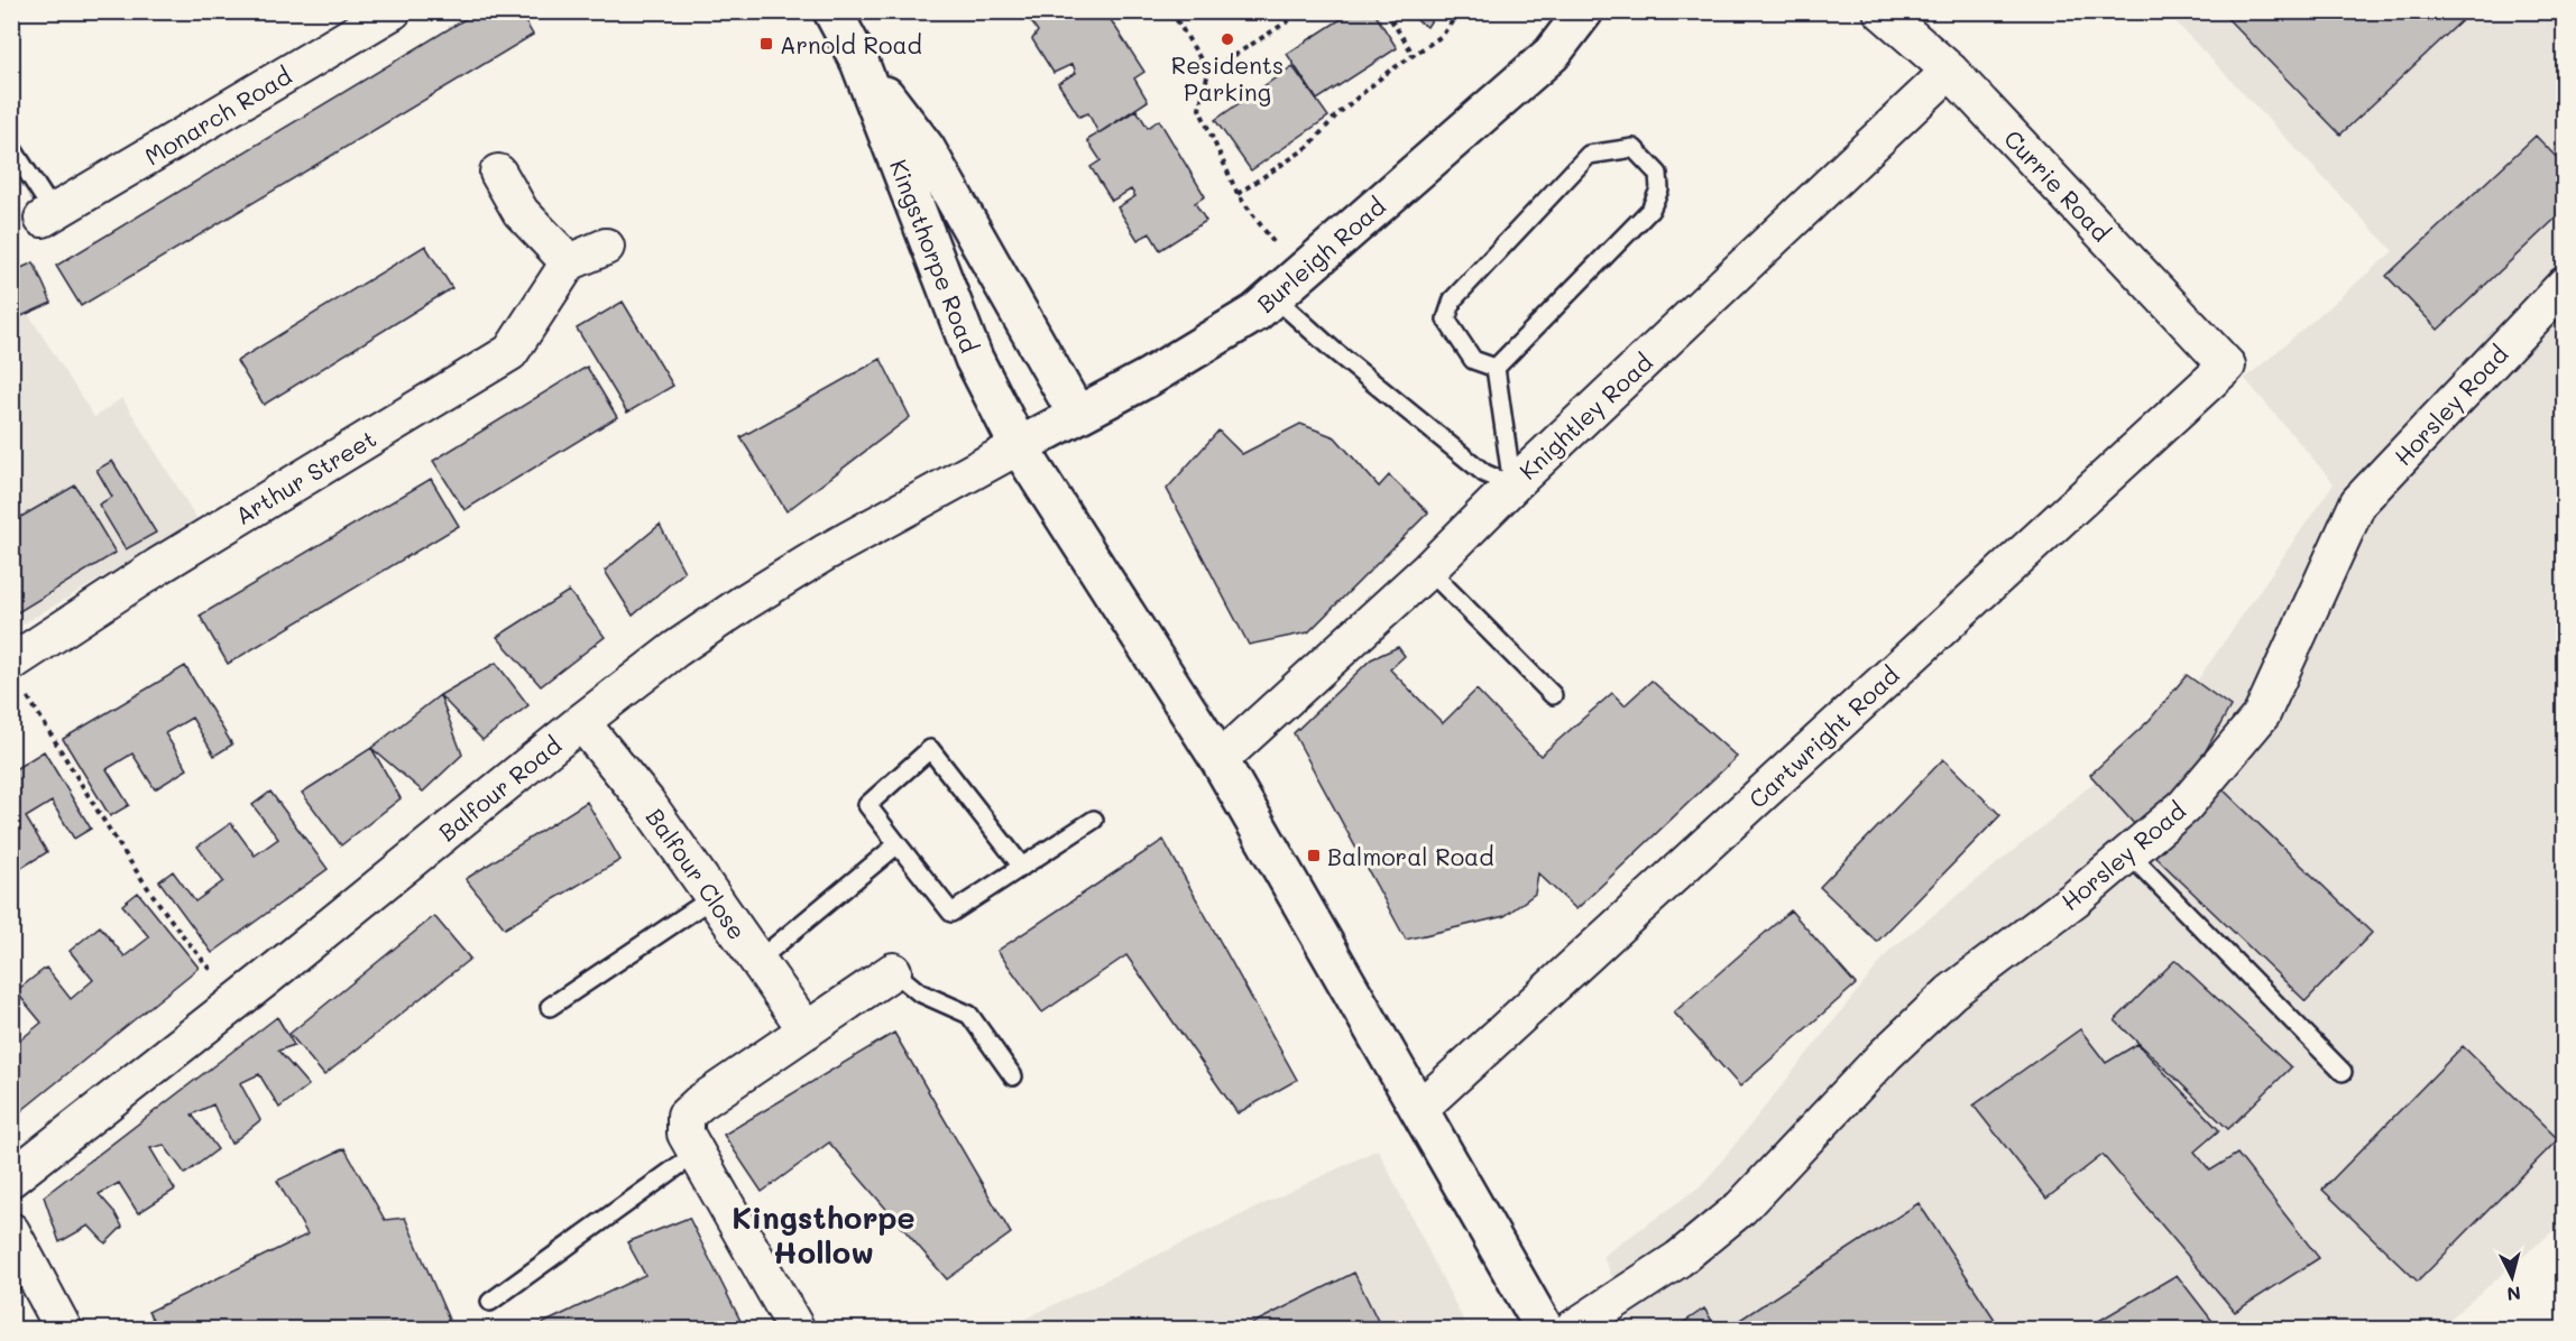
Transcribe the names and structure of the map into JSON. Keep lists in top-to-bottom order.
{
  "streets": {
    "main road": ["Burleigh Road", "Kingsthorpe Road"],
    "street": [
      "Monarch Road",
      "Currie Road",
      "Horsley Road",
      "Knightley Road",
      "Arthur Street",
      "Cartwright Road",
      "Balfour Road",
      "Balfour Close"
    ]
  },
  "crossings": [
    ["Currie Road", "Knightley Road"],
    ["Currie Road", "Cartwright Road"],
    ["Burleigh Road", "Kingsthorpe Road"],
    ["Burleigh Road", "Balfour Road"],
    ["Kingsthorpe Road", "Knightley Road"],
    ["Kingsthorpe Road", "Cartwright Road"],
    ["Kingsthorpe Road", "Balfour Road"],
    ["Balfour Road", "Balfour Close"]
  ],
  "districts": ["Kingsthorpe Hollow"],
  "places": {
    "other": ["Residents Parking"],
    "transit": ["Arnold Road", "Balmoral Road"]
  },
  "north": "bottom"
}
